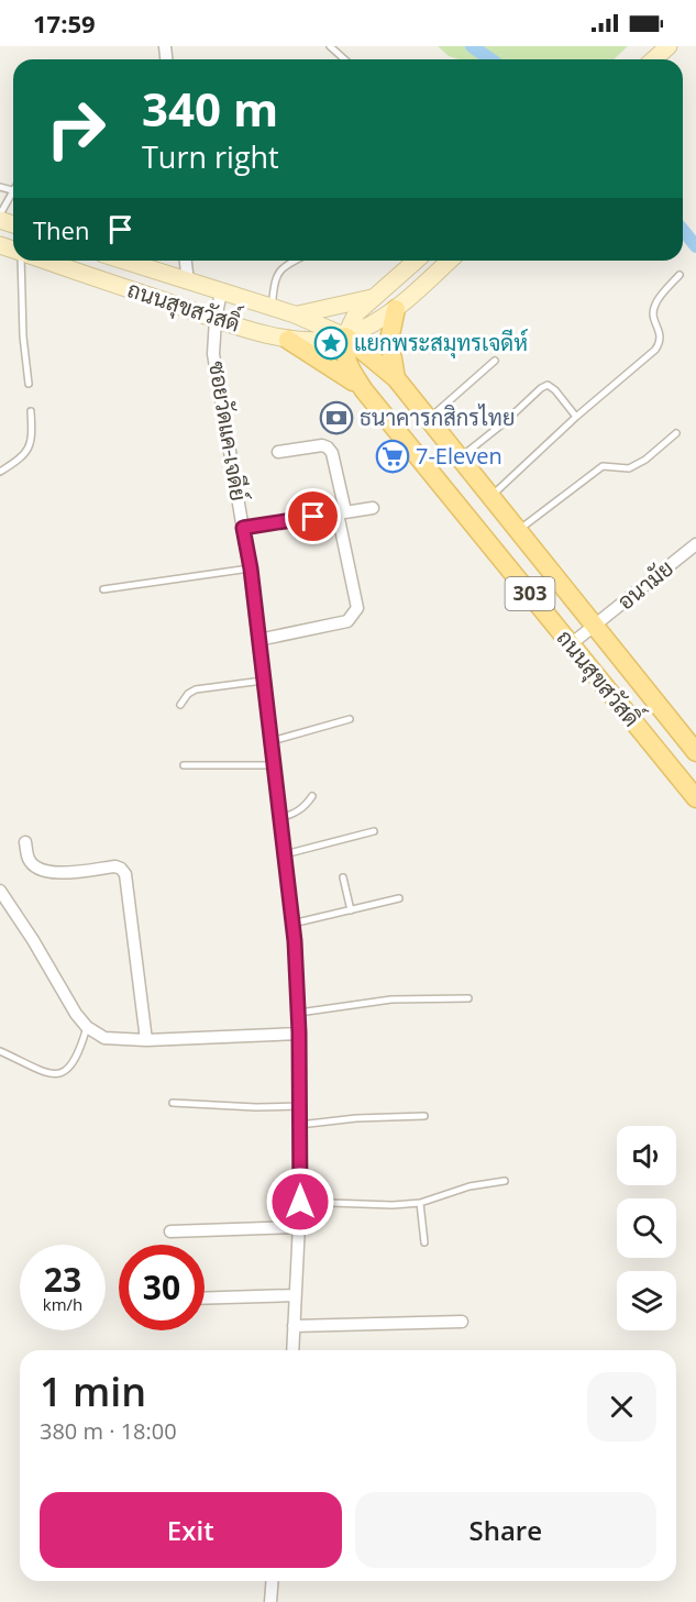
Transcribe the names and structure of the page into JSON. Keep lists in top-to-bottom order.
{
  "streets": {
    "main road": ["ถนนสุขสวัสดิ์", "303"],
    "street": ["ซอยวัดแค-เจดีย์", "อนามัย"]
  },
  "crossings": [
    ["ถนนสุขสวัสดิ์", "ซอยวัดแค-เจดีย์"],
    ["ถนนสุขสวัสดิ์", "อนามัย"]
  ],
  "places": {
    "place": ["แยกพระสมุทรเจดีห์"],
    "bank": ["ธนาคารกสิกรไทย"],
    "supermarket": ["7-Eleven"]
  },
  "page": {
    "status": "17:59",
    "turn": ["340 m", "Turn right"],
    "then": "Then",
    "speed": "23 km/h",
    "limit": "30",
    "heading": ["1 min", "380 m · 18:00"],
    "buttons": ["Exit", "Share"]
  }
}
